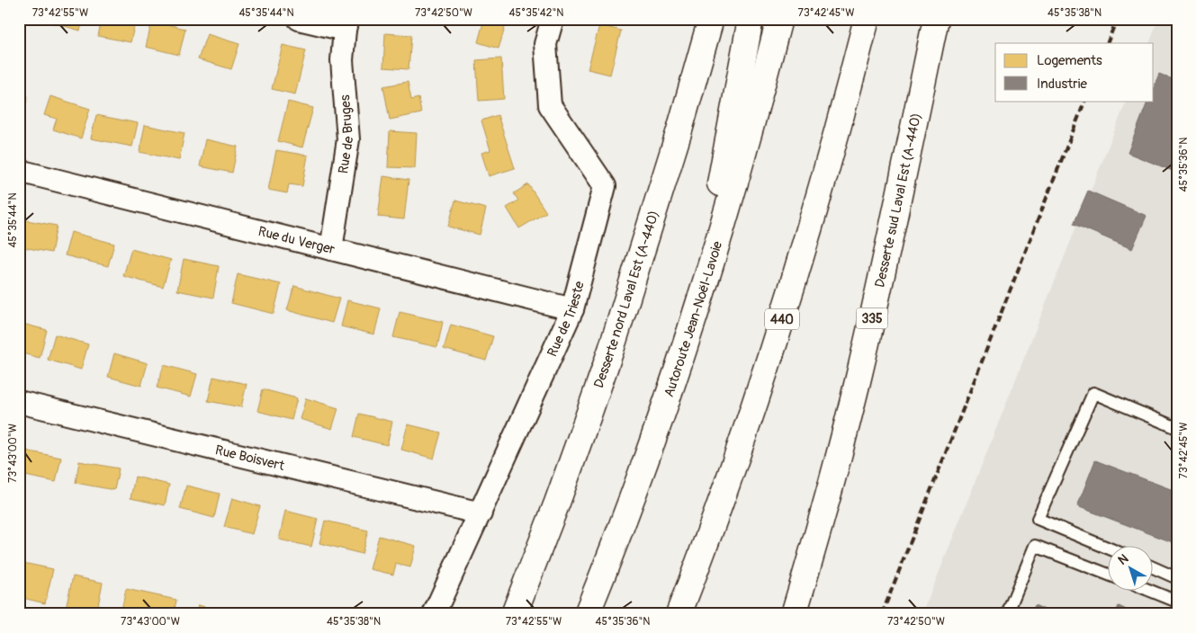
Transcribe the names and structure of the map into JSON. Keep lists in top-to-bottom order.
{
  "streets": {
    "main road": [
      "Desserte sud Laval Est (A-440)",
      "Desserte nord Laval Est (A-440)",
      "335",
      "Autoroute Jean-Noël-Lavoie",
      "440"
    ],
    "street": [
      "Rue de Bruges",
      "Rue du Verger",
      "Rue de Trieste",
      "Rue Boisvert"
    ]
  },
  "crossings": [
    ["Rue de Bruges", "Rue du Verger"],
    ["Rue du Verger", "Rue de Trieste"],
    ["Rue de Trieste", "Rue Boisvert"]
  ],
  "legend": ["Logements", "Industrie"],
  "north": "top left",
  "coordinates": [
    "73°42'55\"W",
    "45°35'44\"N",
    "73°42'50\"W",
    "45°35'42\"N",
    "73°42'45\"W",
    "45°35'38\"N",
    "45°35'36\"N",
    "73°43'00\"W"
  ]
}
